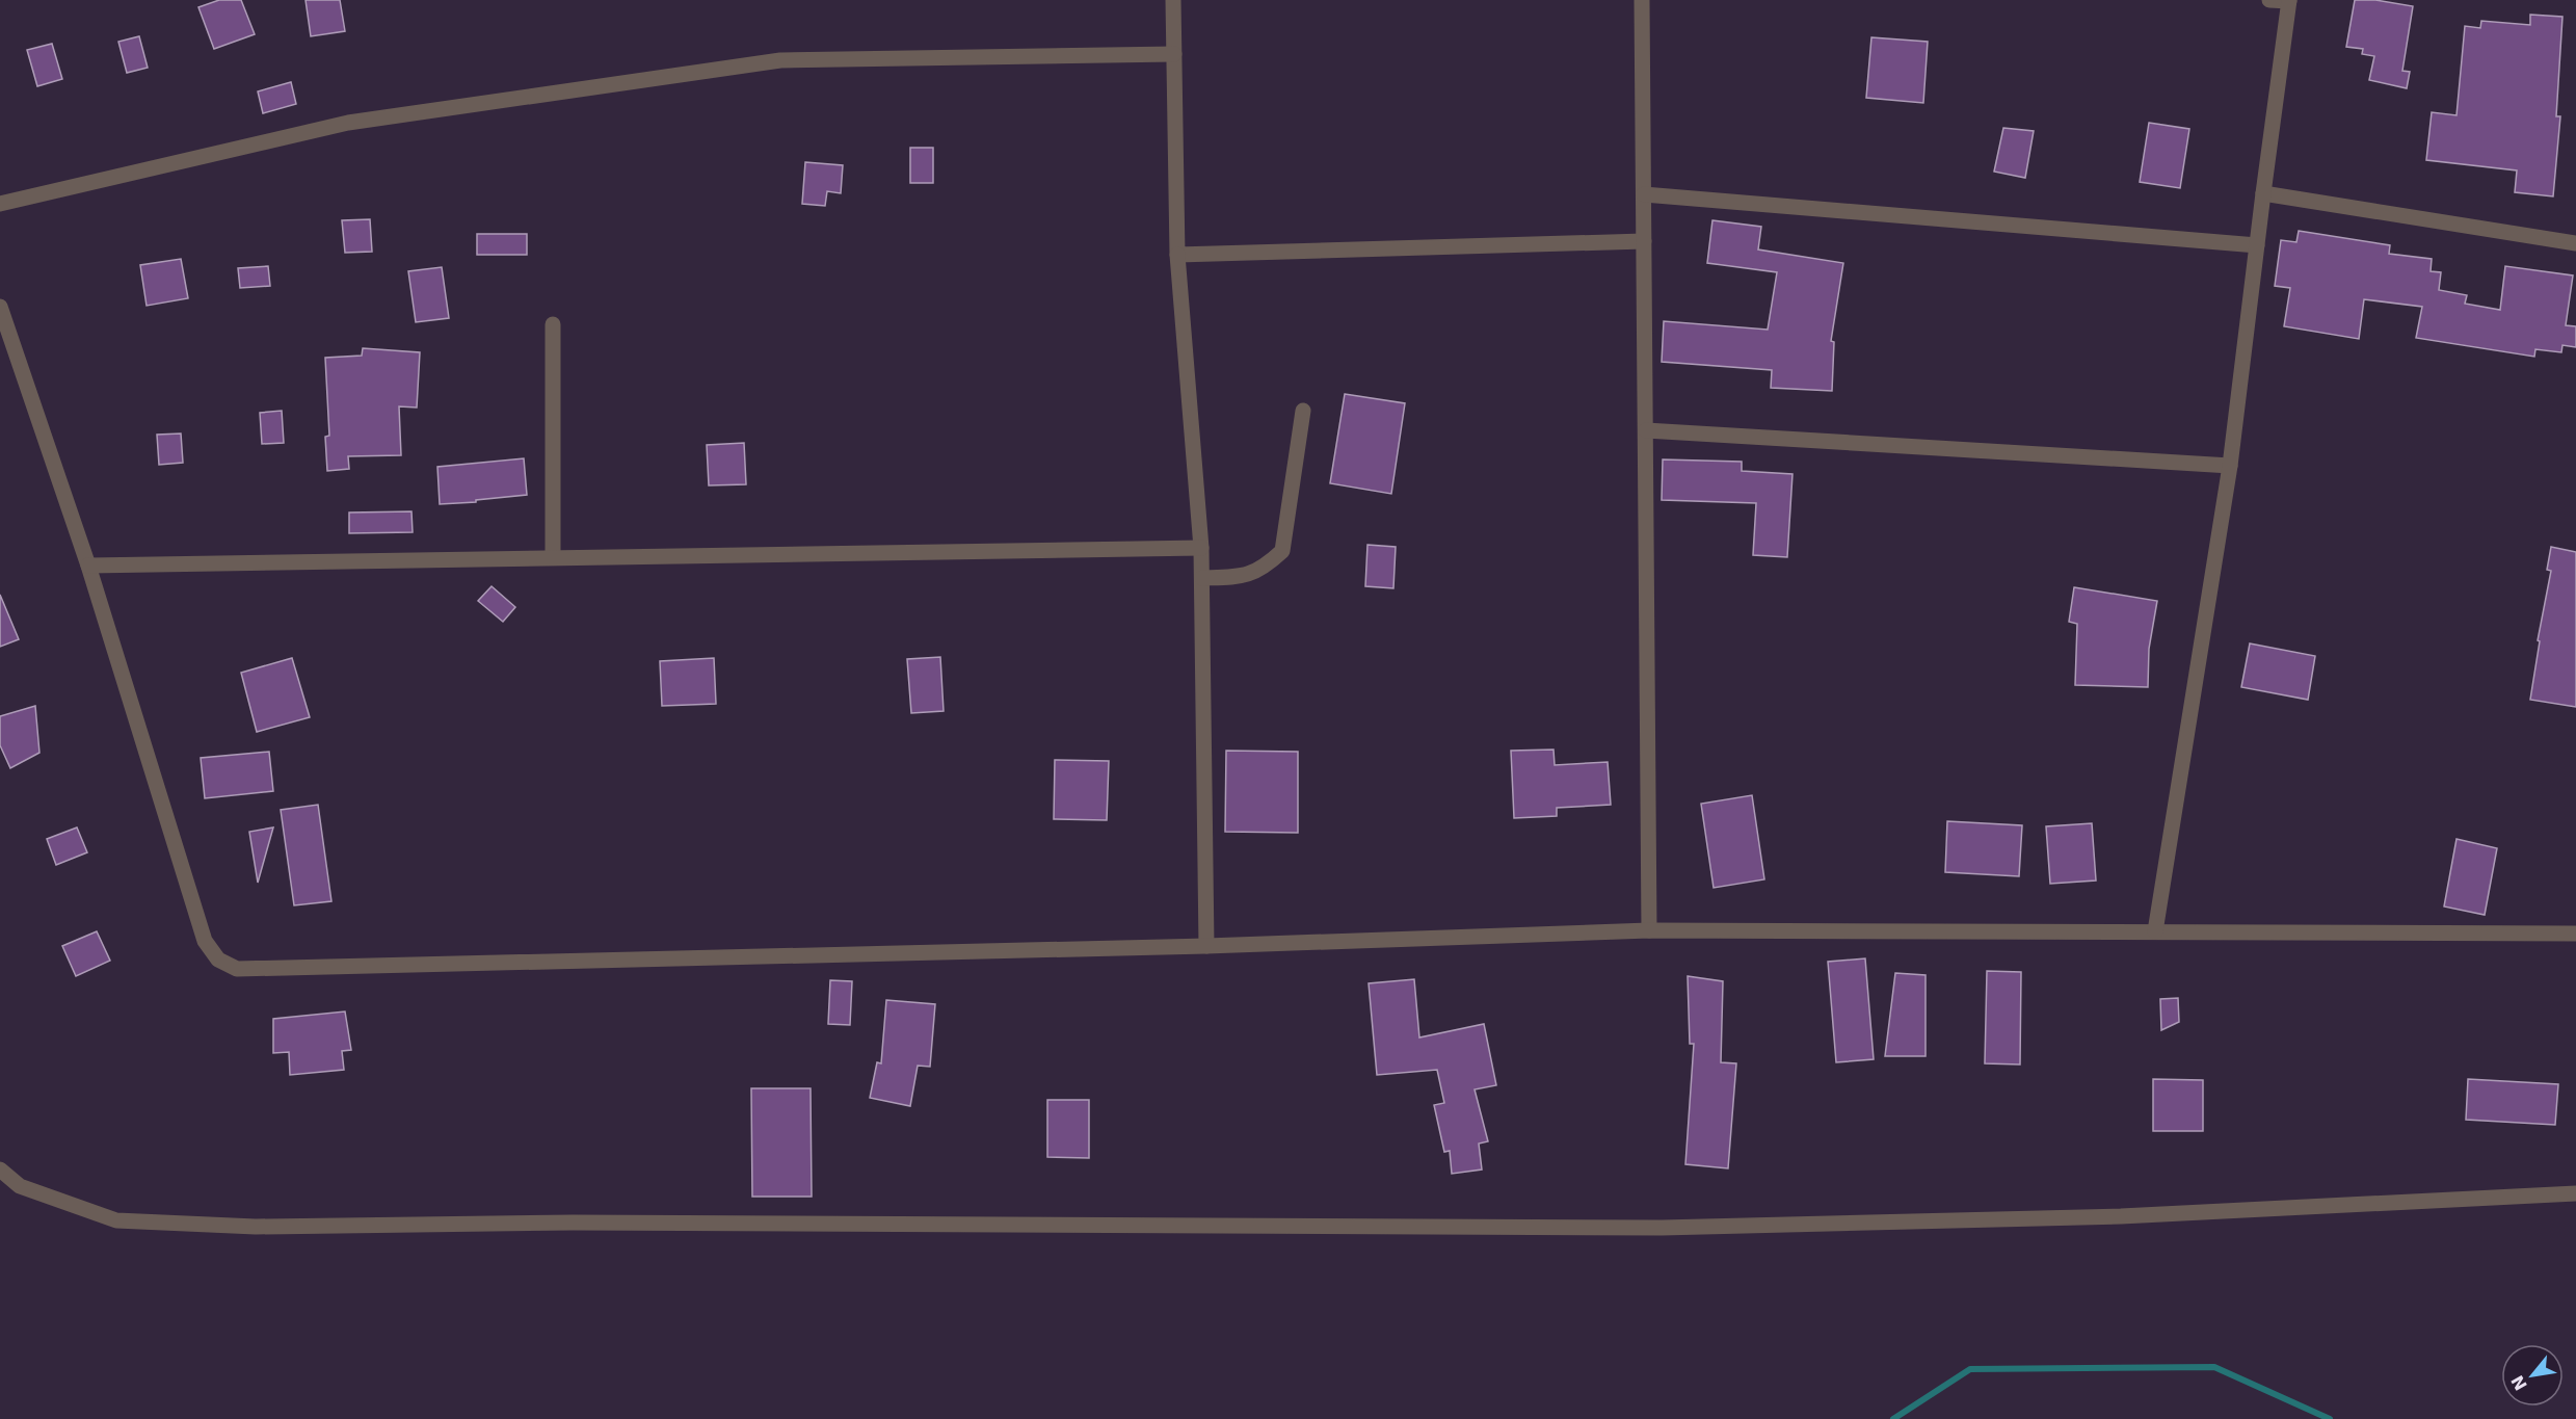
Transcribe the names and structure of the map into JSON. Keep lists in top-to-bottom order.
{
  "north": "bottom left"
}
